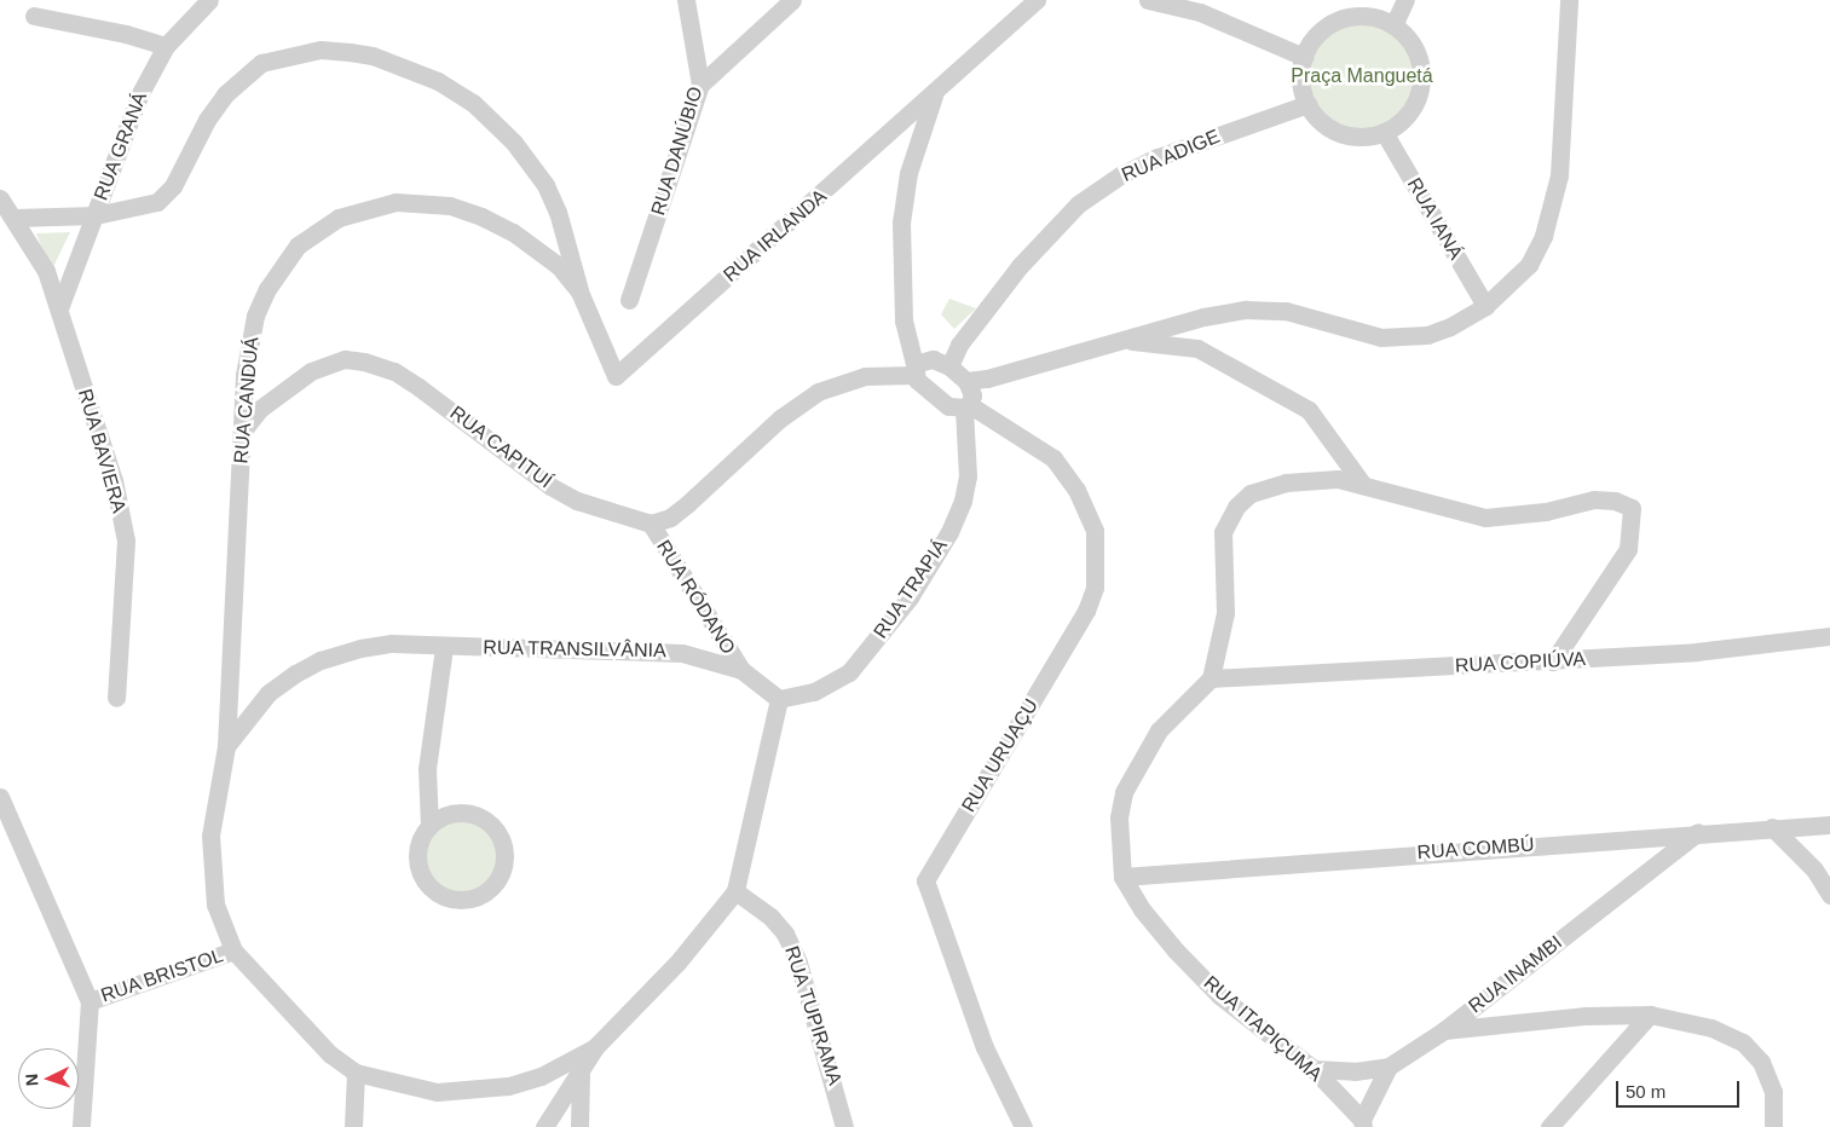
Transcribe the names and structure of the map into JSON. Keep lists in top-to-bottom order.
{
  "streets": {
    "street": [
      "RUA GRANÁ",
      "RUA DANÚBIO",
      "RUA ADIGE",
      "RUA IANÁ",
      "RUA IRLANDA",
      "RUA CANDUÁ",
      "RUA CAPITUÍ",
      "RUA BAVIERA",
      "RUA TRAPIÁ",
      "RUA RÓDANO",
      "RUA TRANSILVÂNIA",
      "RUA COPIÚVA",
      "RUA URUAÇU",
      "RUA COMBÚ",
      "RUA INAMBI",
      "RUA BRISTOL",
      "RUA TUPIRAMA",
      "RUA ITAPIÇUMA"
    ]
  },
  "crossings": [
    ["RUA GRANÁ", "RUA BAVIERA"],
    ["RUA ADIGE", "RUA IANÁ"],
    ["RUA IRLANDA", "RUA CANDUÁ"],
    ["RUA CANDUÁ", "RUA CAPITUÍ"],
    ["RUA CANDUÁ", "RUA TRANSILVÂNIA"],
    ["RUA CAPITUÍ", "RUA RÓDANO"],
    ["RUA TRAPIÁ", "RUA TRANSILVÂNIA"],
    ["RUA TRAPIÁ", "RUA URUAÇU"],
    ["RUA RÓDANO", "RUA TRANSILVÂNIA"],
    ["RUA TRANSILVÂNIA", "RUA BRISTOL"],
    ["RUA TRANSILVÂNIA", "RUA TUPIRAMA"],
    ["RUA COPIÚVA", "RUA ITAPIÇUMA"],
    ["RUA COMBÚ", "RUA INAMBI"],
    ["RUA COMBÚ", "RUA ITAPIÇUMA"],
    ["RUA INAMBI", "RUA ITAPIÇUMA"]
  ],
  "parks": ["Praça Manguetá"],
  "scale_bar": "50 m",
  "north": "left"
}
